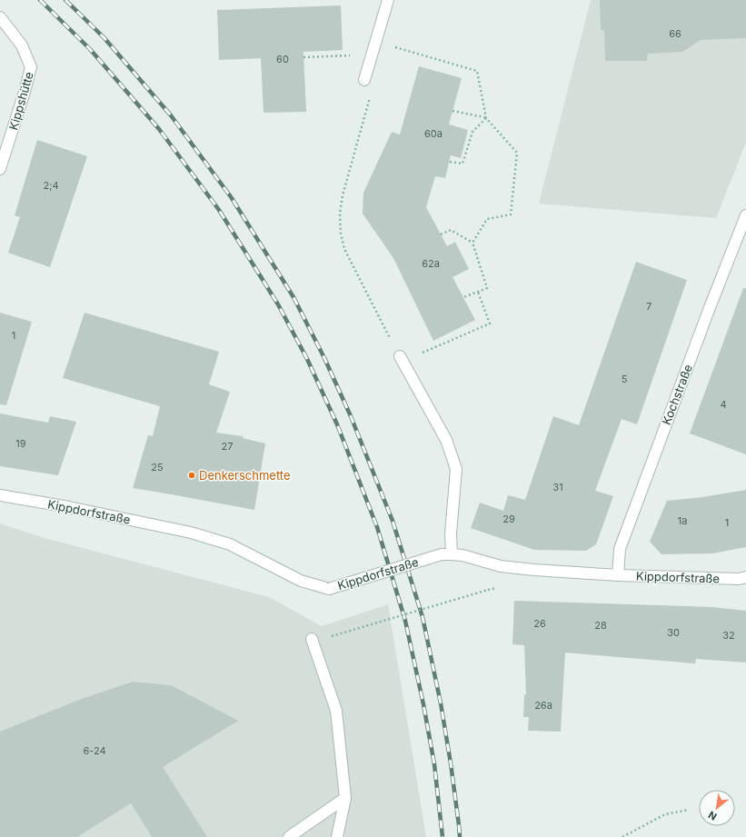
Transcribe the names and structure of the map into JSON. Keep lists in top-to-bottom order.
{
  "streets": {
    "street": ["Kippshütte", "Kochstraße", "Kippdorfstraße"]
  },
  "crossings": [
    ["Kochstraße", "Kippdorfstraße"]
  ],
  "places": ["Denkerschmette"],
  "house_numbers": [
    "66",
    "60",
    "60a",
    "2;4",
    "62a",
    "7",
    "1",
    "5",
    "4",
    "19",
    "27",
    "25",
    "31",
    "29",
    "1a",
    "1",
    "26",
    "28",
    "30",
    "32",
    "26a",
    "6-24"
  ],
  "north": "bottom left"
}
